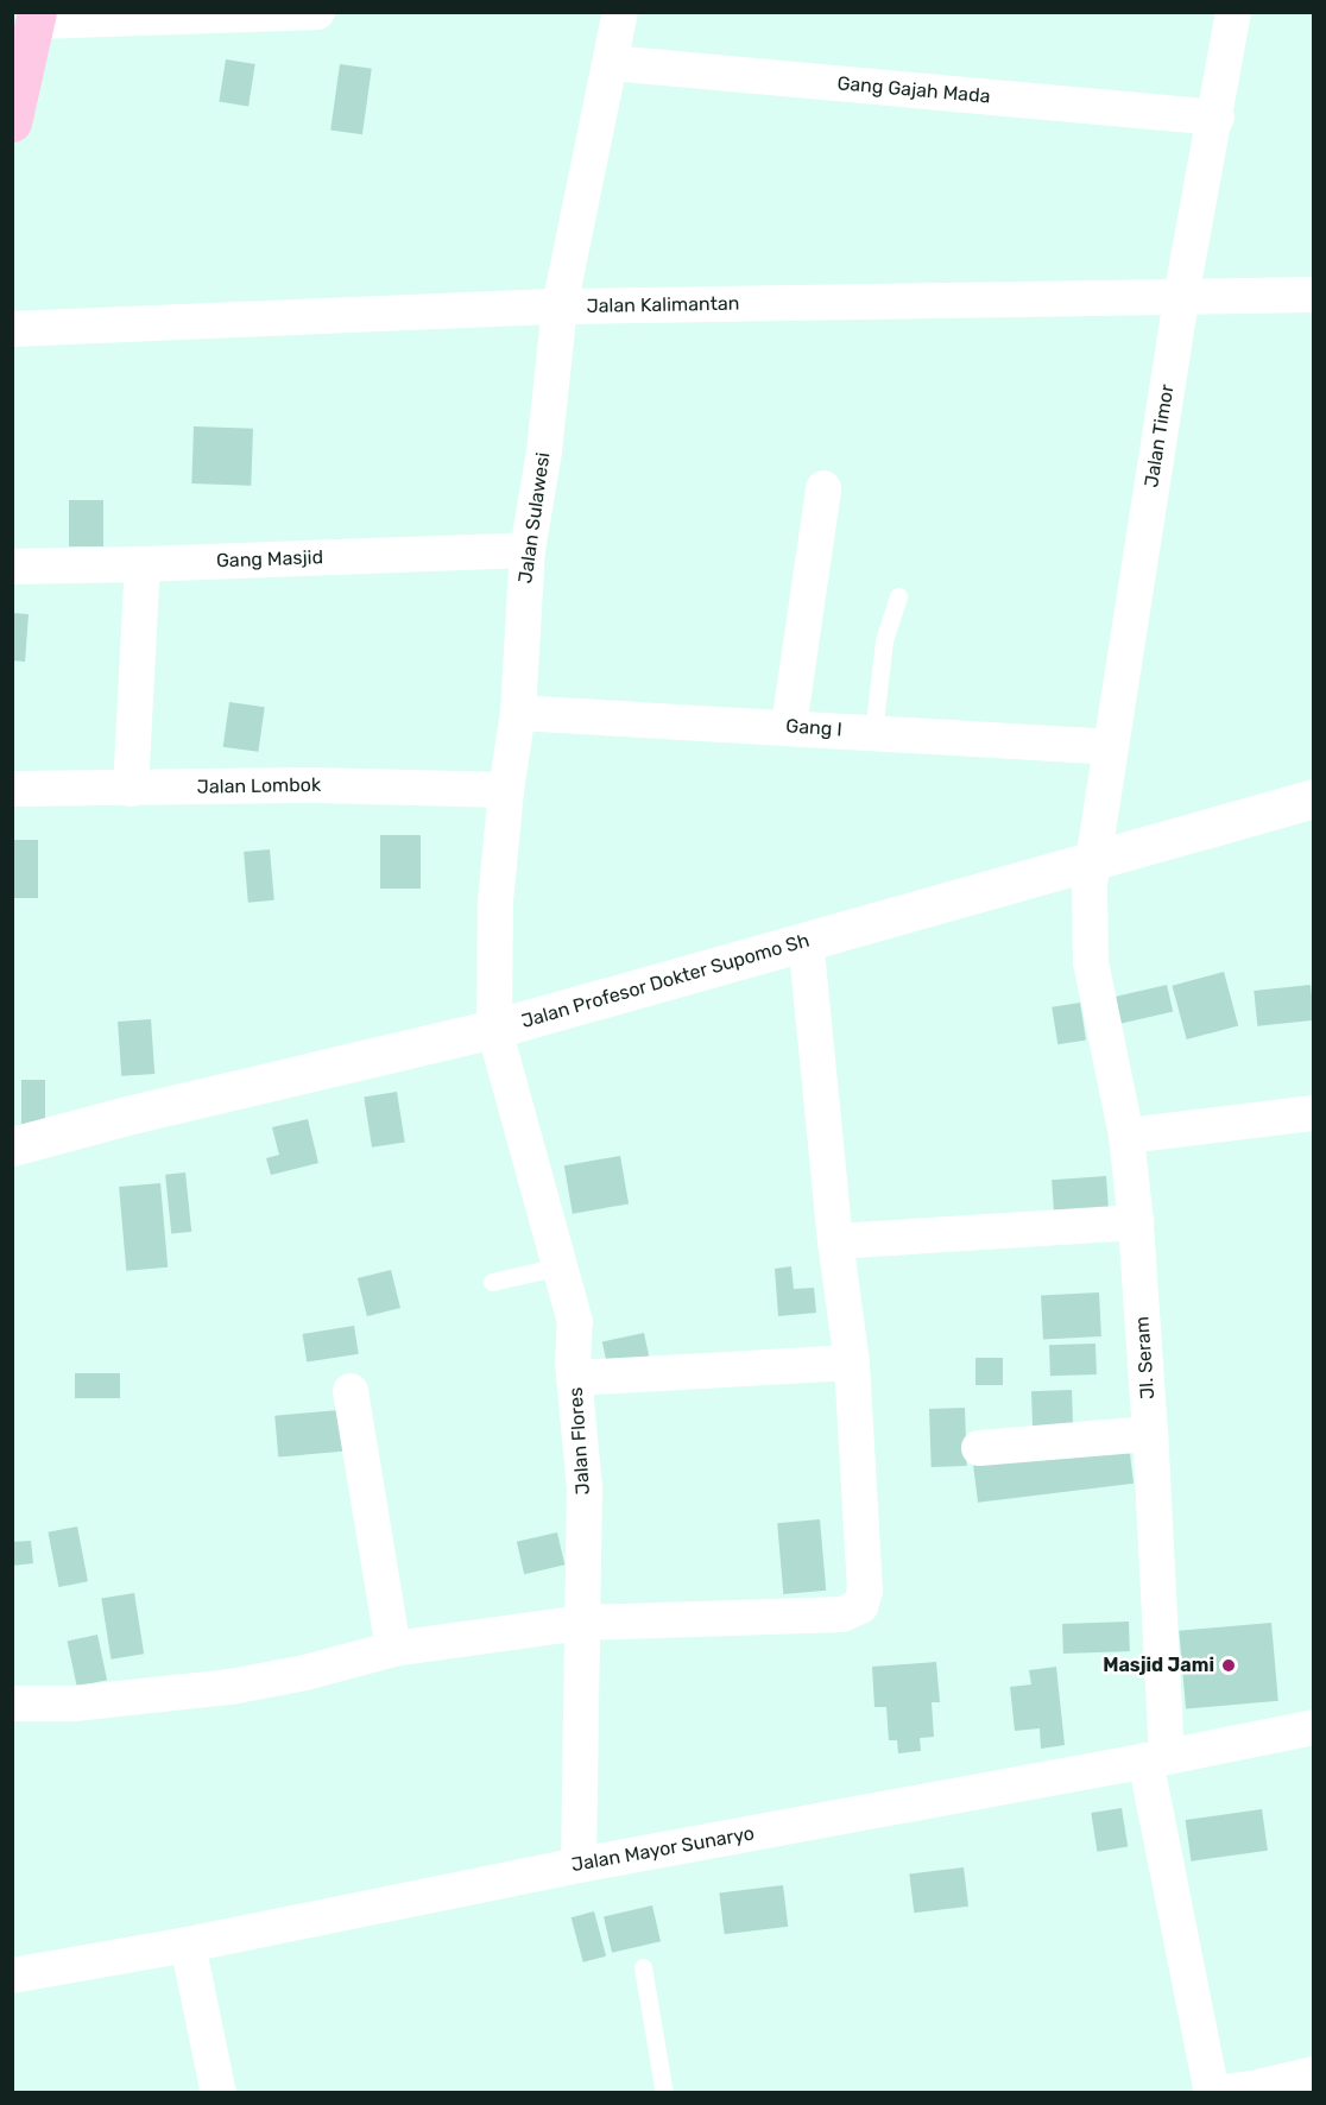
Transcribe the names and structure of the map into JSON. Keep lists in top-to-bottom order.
{
  "streets": {
    "street": [
      "Gang Gajah Mada",
      "Jalan Kalimantan",
      "Jalan Timor",
      "Jalan Sulawesi",
      "Gang Masjid",
      "Gang I",
      "Jalan Lombok",
      "Jalan Profesor Dokter Supomo Sh",
      "Jl. Seram",
      "Jalan Flores",
      "Jalan Mayor Sunaryo"
    ]
  },
  "crossings": [
    ["Gang Gajah Mada", "Jalan Timor"],
    ["Gang Gajah Mada", "Jalan Sulawesi"],
    ["Jalan Kalimantan", "Jalan Timor"],
    ["Jalan Kalimantan", "Jalan Sulawesi"],
    ["Jalan Timor", "Gang I"],
    ["Jalan Timor", "Jalan Profesor Dokter Supomo Sh"],
    ["Jalan Timor", "Jl. Seram"],
    ["Jalan Sulawesi", "Gang Masjid"],
    ["Jalan Sulawesi", "Gang I"],
    ["Jalan Sulawesi", "Jalan Lombok"],
    ["Jalan Sulawesi", "Jalan Profesor Dokter Supomo Sh"],
    ["Jalan Sulawesi", "Jalan Flores"],
    ["Jalan Profesor Dokter Supomo Sh", "Jalan Flores"],
    ["Jl. Seram", "Jalan Mayor Sunaryo"],
    ["Jalan Flores", "Jalan Mayor Sunaryo"]
  ],
  "places": ["Masjid Jami"]
}
